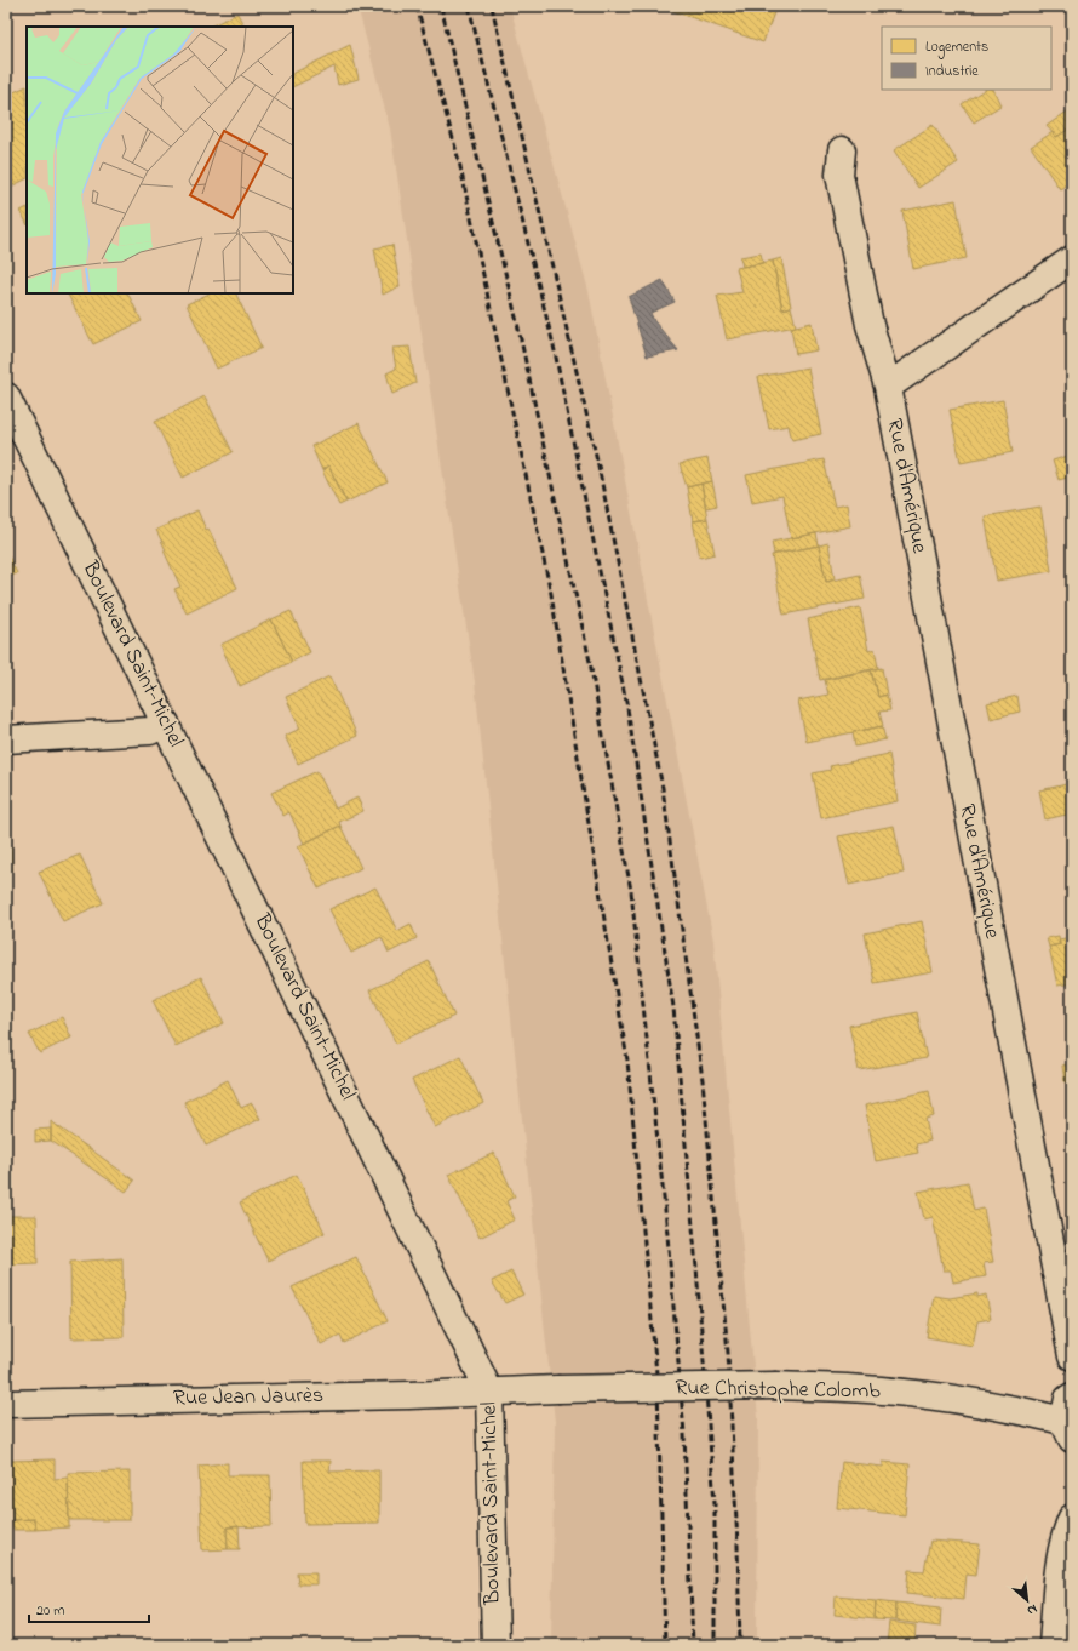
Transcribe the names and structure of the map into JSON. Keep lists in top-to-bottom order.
{
  "streets": {
    "street": [
      "Rue d'Amérique",
      "Boulevard Saint-Michel",
      "Rue Christophe Colomb",
      "Rue Jean Jaurès"
    ]
  },
  "crossings": [
    ["Boulevard Saint-Michel", "Rue Christophe Colomb"],
    ["Boulevard Saint-Michel", "Rue Jean Jaurès"],
    ["Rue Christophe Colomb", "Rue Jean Jaurès"]
  ],
  "legend": ["Logements", "Industrie"],
  "scale_bar": "20 m",
  "north": "bottom right"
}
